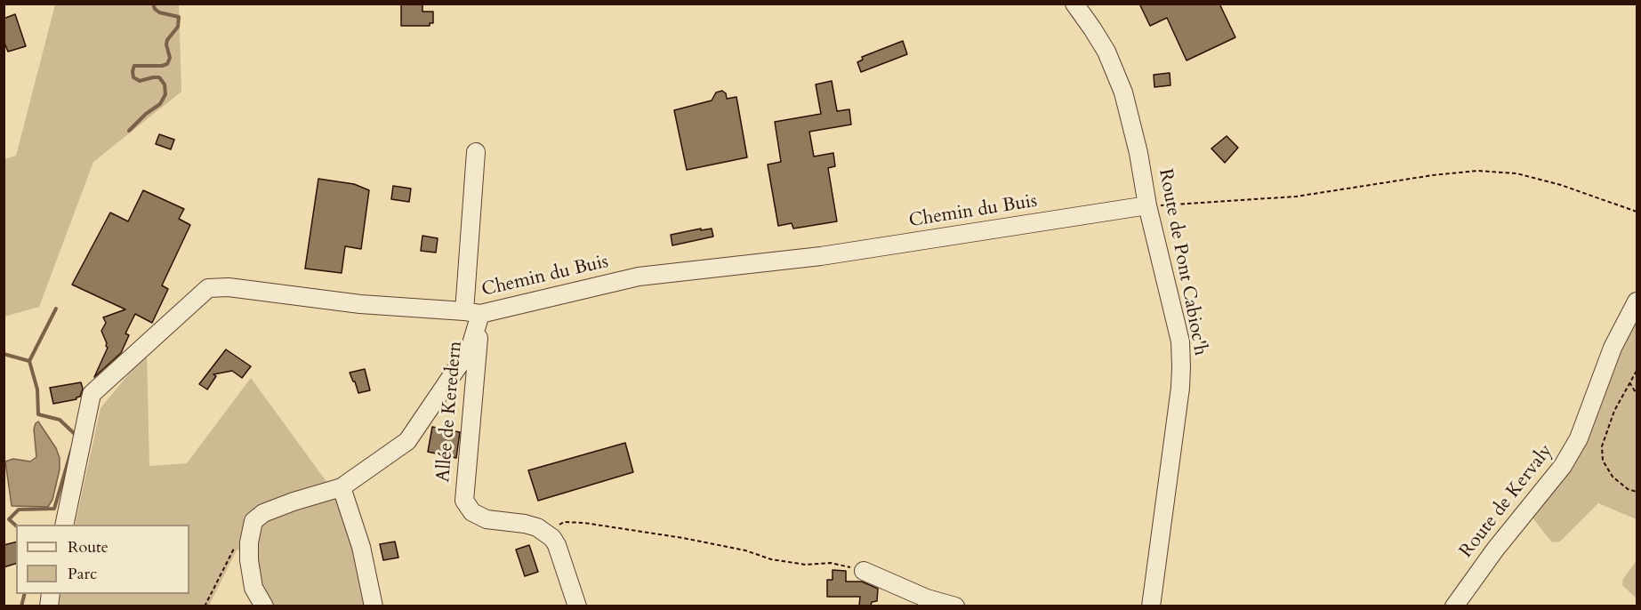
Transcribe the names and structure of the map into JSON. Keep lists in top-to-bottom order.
{
  "streets": {
    "street": [
      "Chemin du Buis",
      "Route de Pont Cabioc'h",
      "Allée de Keredern",
      "Route de Kervaly"
    ]
  },
  "crossings": [
    ["Chemin du Buis", "Route de Pont Cabioc'h"],
    ["Chemin du Buis", "Allée de Keredern"]
  ],
  "legend": ["Route", "Parc"]
}
